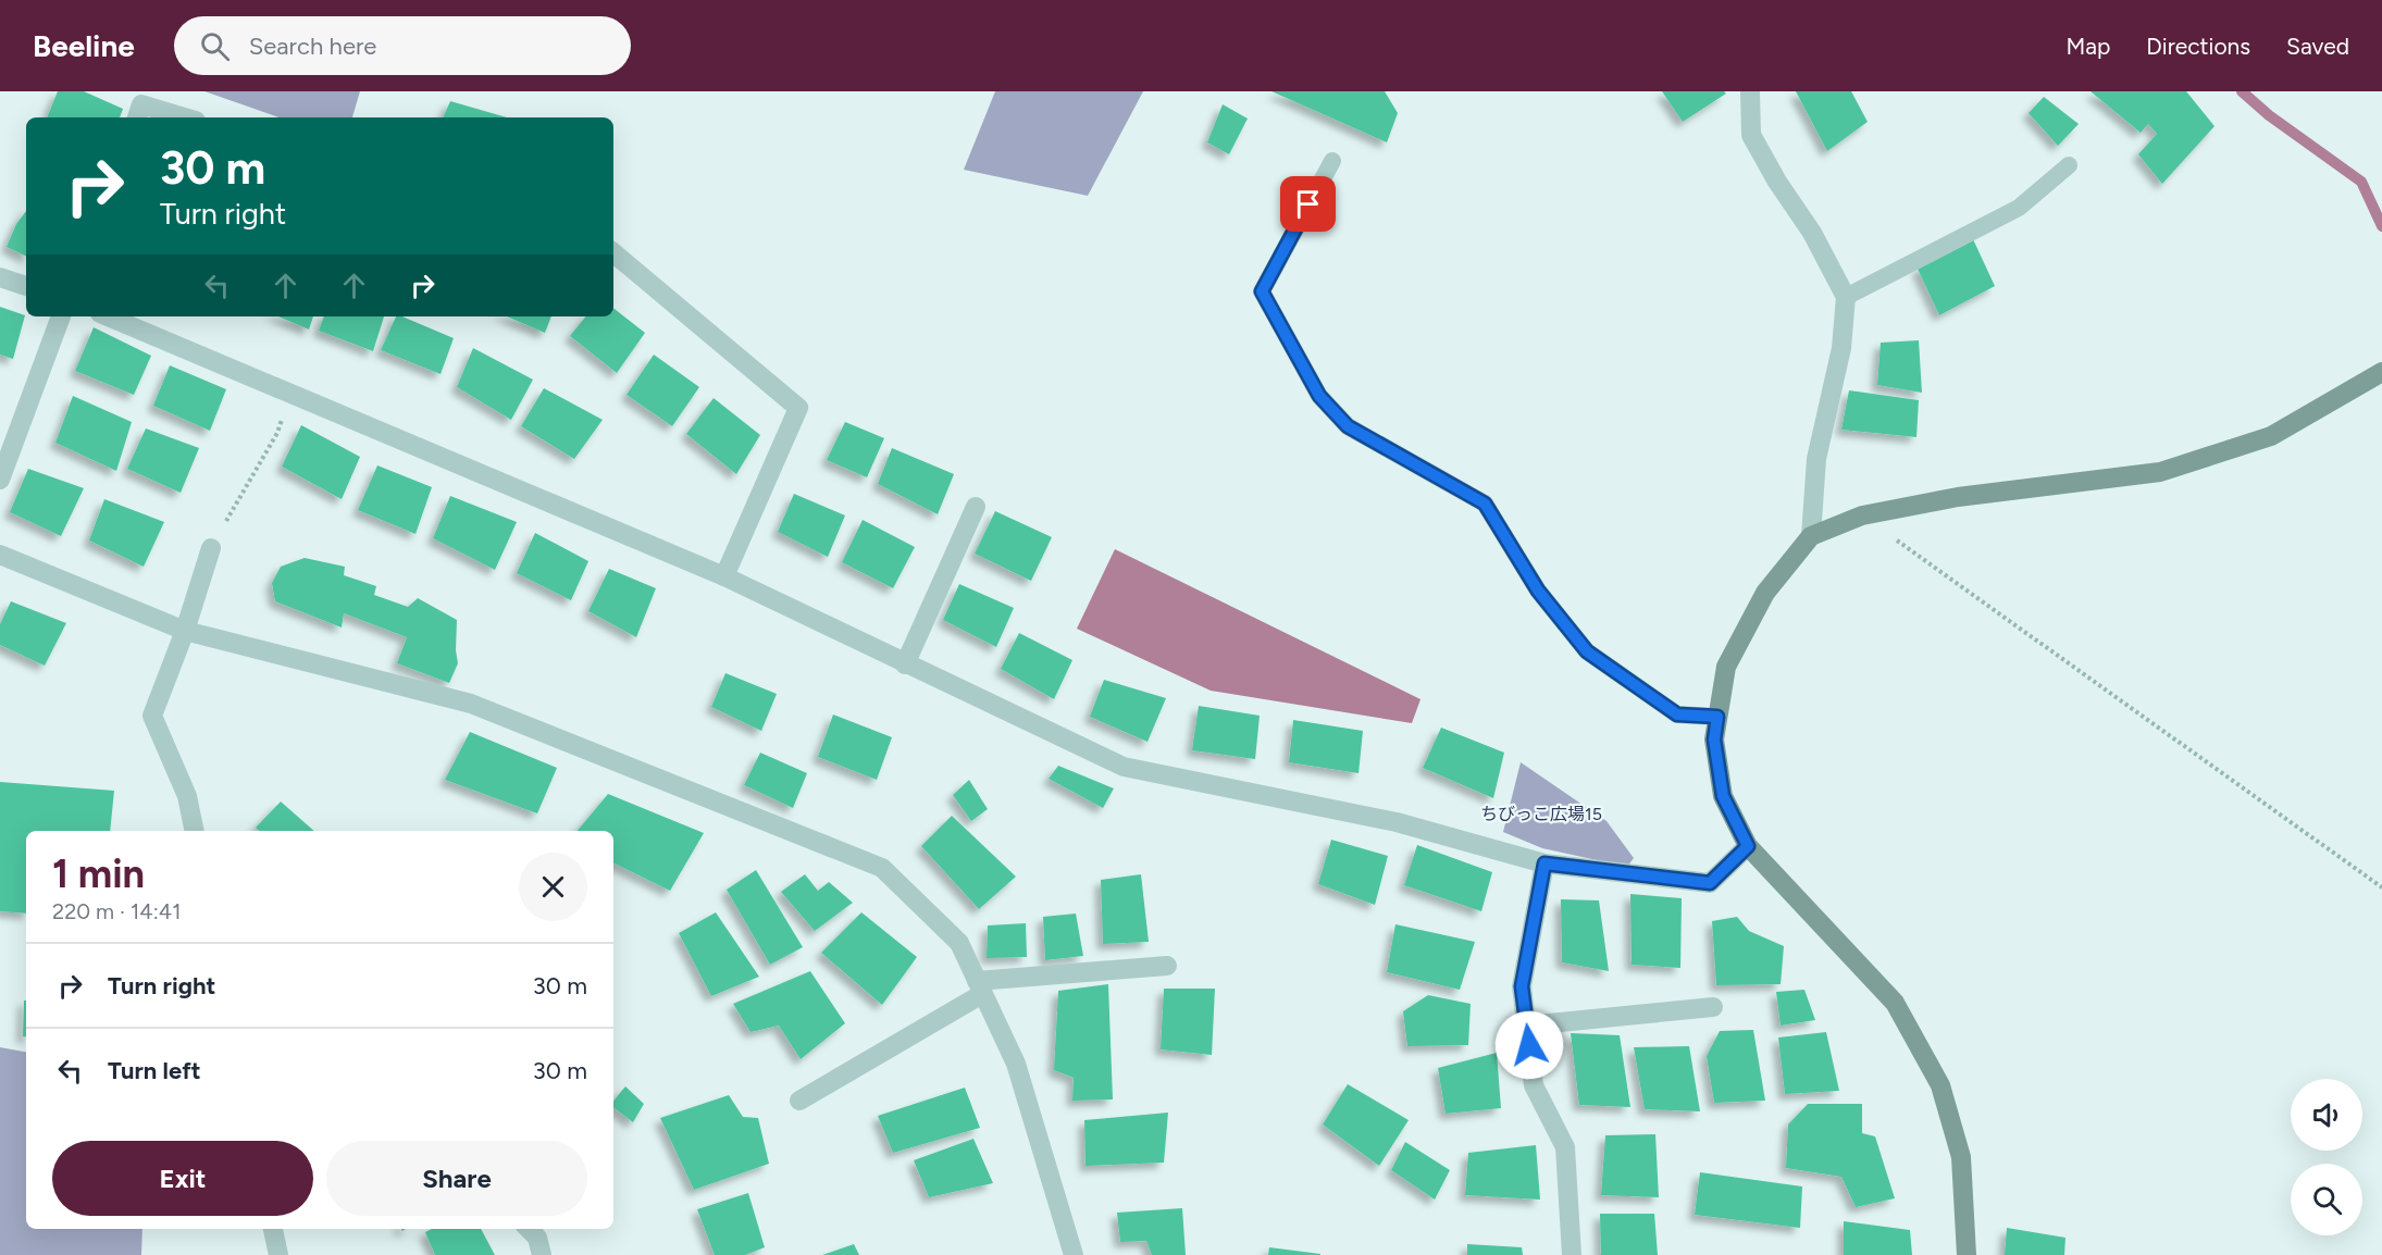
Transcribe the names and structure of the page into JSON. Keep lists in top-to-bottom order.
{
  "parks": ["ちびっこ広場15"],
  "page": {
    "header": "Beeline",
    "search": "Search here",
    "nav": ["Map", "Directions", "Saved"],
    "turn": ["30 m", "Turn right"],
    "heading": ["1 min", "220 m · 14:41"],
    "list": [
      {
        "name": "Turn right",
        "value": "30 m"
      },
      {
        "name": "Turn left",
        "value": "30 m"
      }
    ],
    "buttons": ["Exit", "Share"]
  }
}
